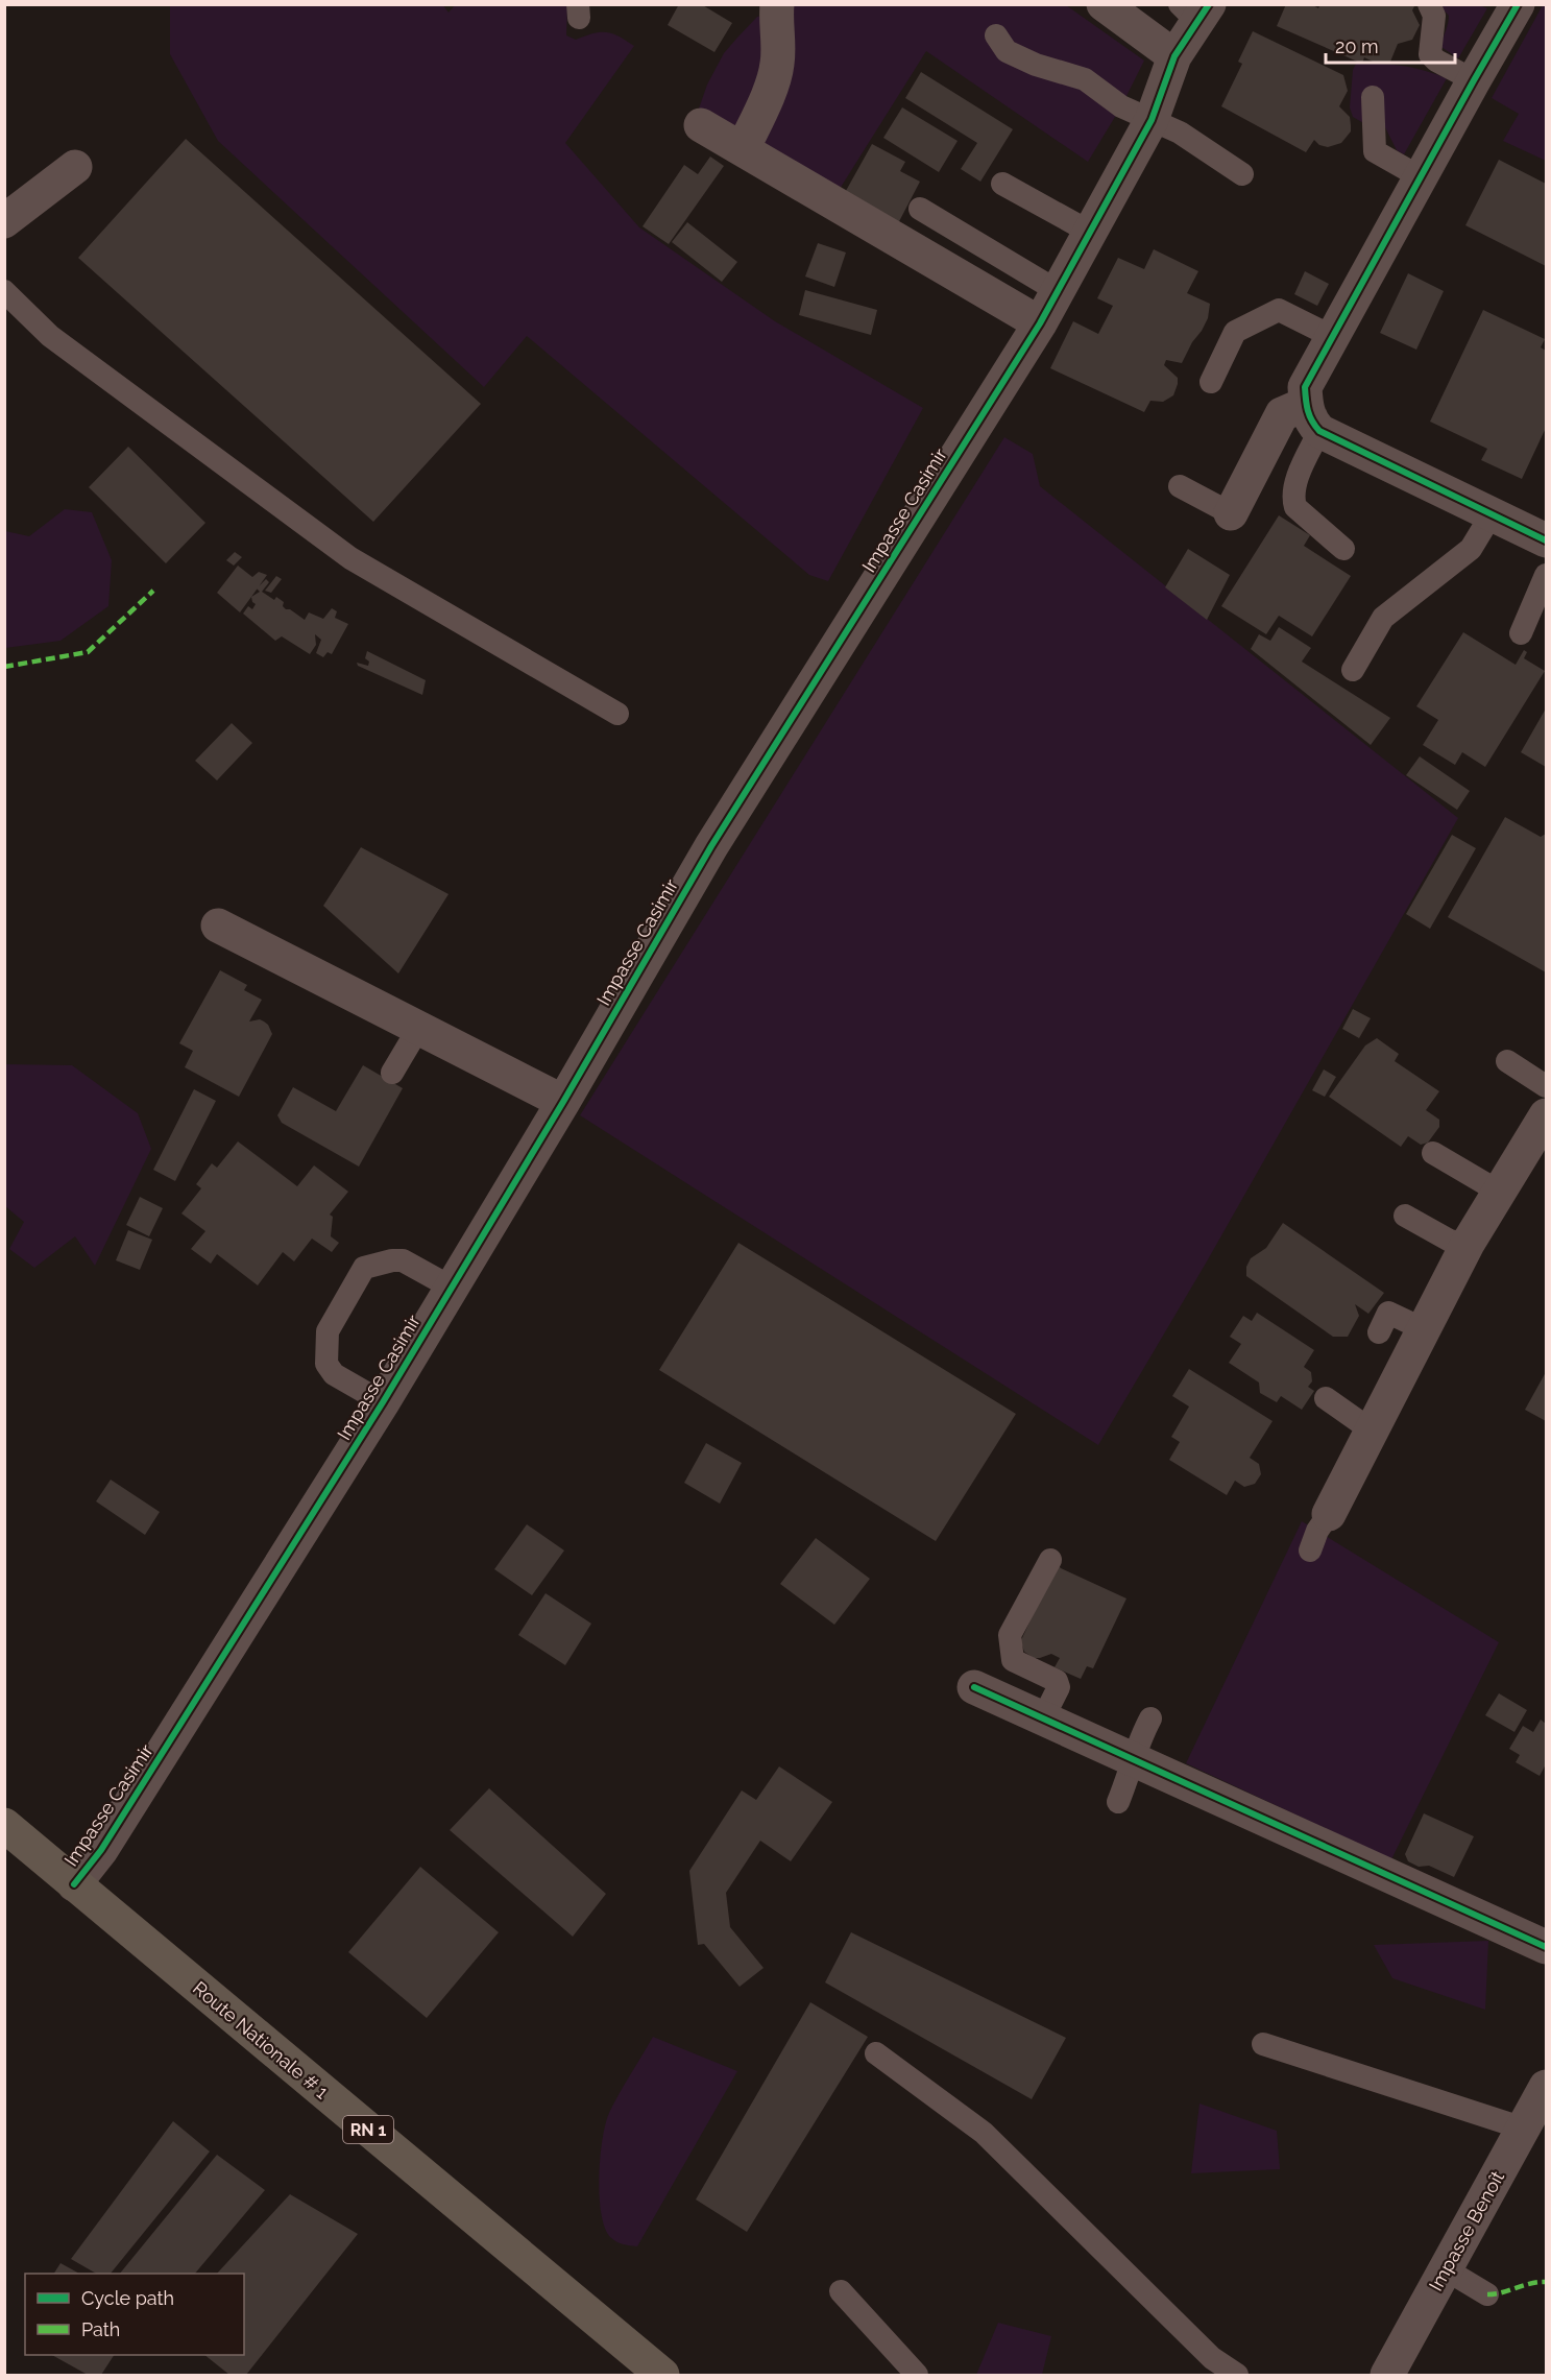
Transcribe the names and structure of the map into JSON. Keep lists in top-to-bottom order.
{
  "streets": {
    "main road": ["Route Nationale # 1", "RN 1"],
    "street": ["Impasse Casimir", "Impasse Benoît"]
  },
  "crossings": [
    ["Impasse Casimir", "Route Nationale # 1"]
  ],
  "legend": ["Cycle path", "Path"],
  "scale_bar": "20 m"
}
